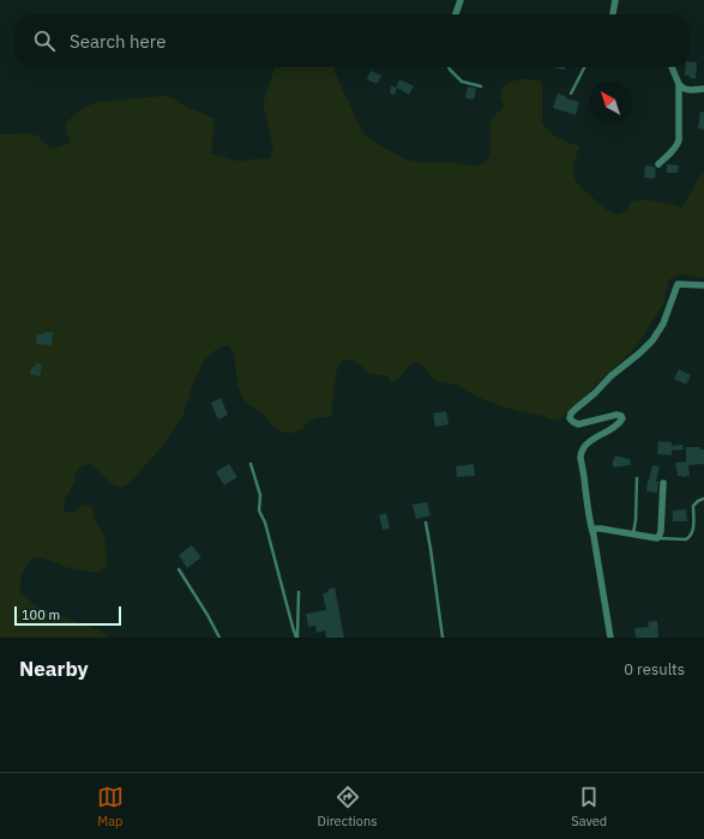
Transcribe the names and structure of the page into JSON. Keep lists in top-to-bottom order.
{
  "scale_bar": "100 m",
  "north": "top left",
  "page": {
    "search": "Search here",
    "scale": "100 m",
    "heading": ["Nearby", "0 results"],
    "nav": ["Map", "Directions", "Saved"]
  }
}
